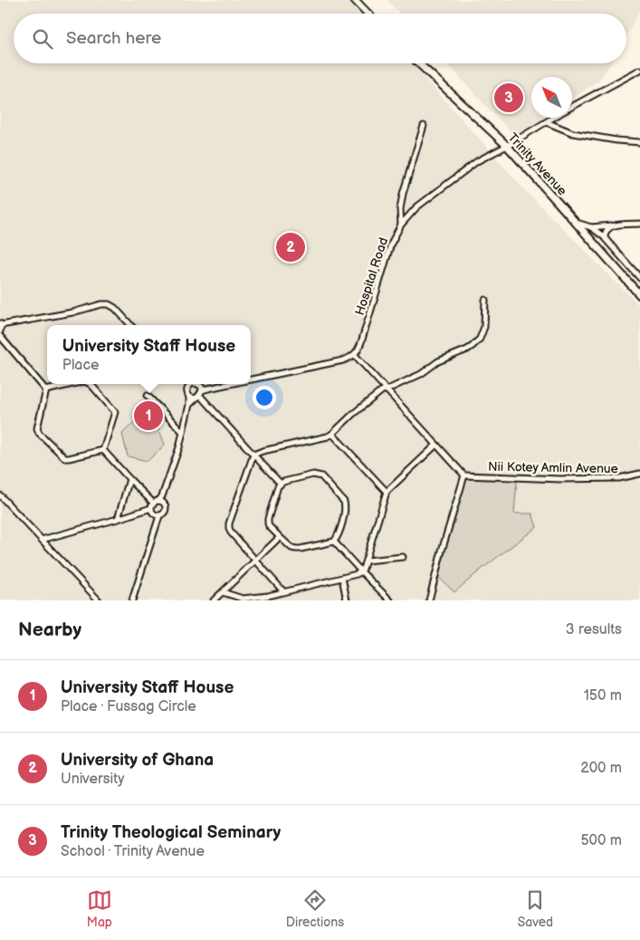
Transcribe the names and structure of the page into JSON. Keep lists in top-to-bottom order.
{
  "streets": {
    "street": ["Trinity Avenue", "Hospital Road", "Nii Kotey Amlin Avenue"]
  },
  "crossings": [
    ["Trinity Avenue", "Hospital Road"]
  ],
  "north": "top left",
  "page": {
    "search": "Search here",
    "pins": ["3", "2", "1"],
    "popup": ["University Staff House", "Place"],
    "heading": ["Nearby", "3 results"],
    "list": [
      {
        "mark": "1",
        "name": "University Staff House",
        "note": "Place · Fussag Circle",
        "value": "150 m"
      },
      {
        "mark": "2",
        "name": "University of Ghana",
        "note": "University",
        "value": "200 m"
      },
      {
        "mark": "3",
        "name": "Trinity Theological Seminary",
        "note": "School · Trinity Avenue",
        "value": "500 m"
      }
    ],
    "nav": ["Map", "Directions", "Saved"]
  }
}
